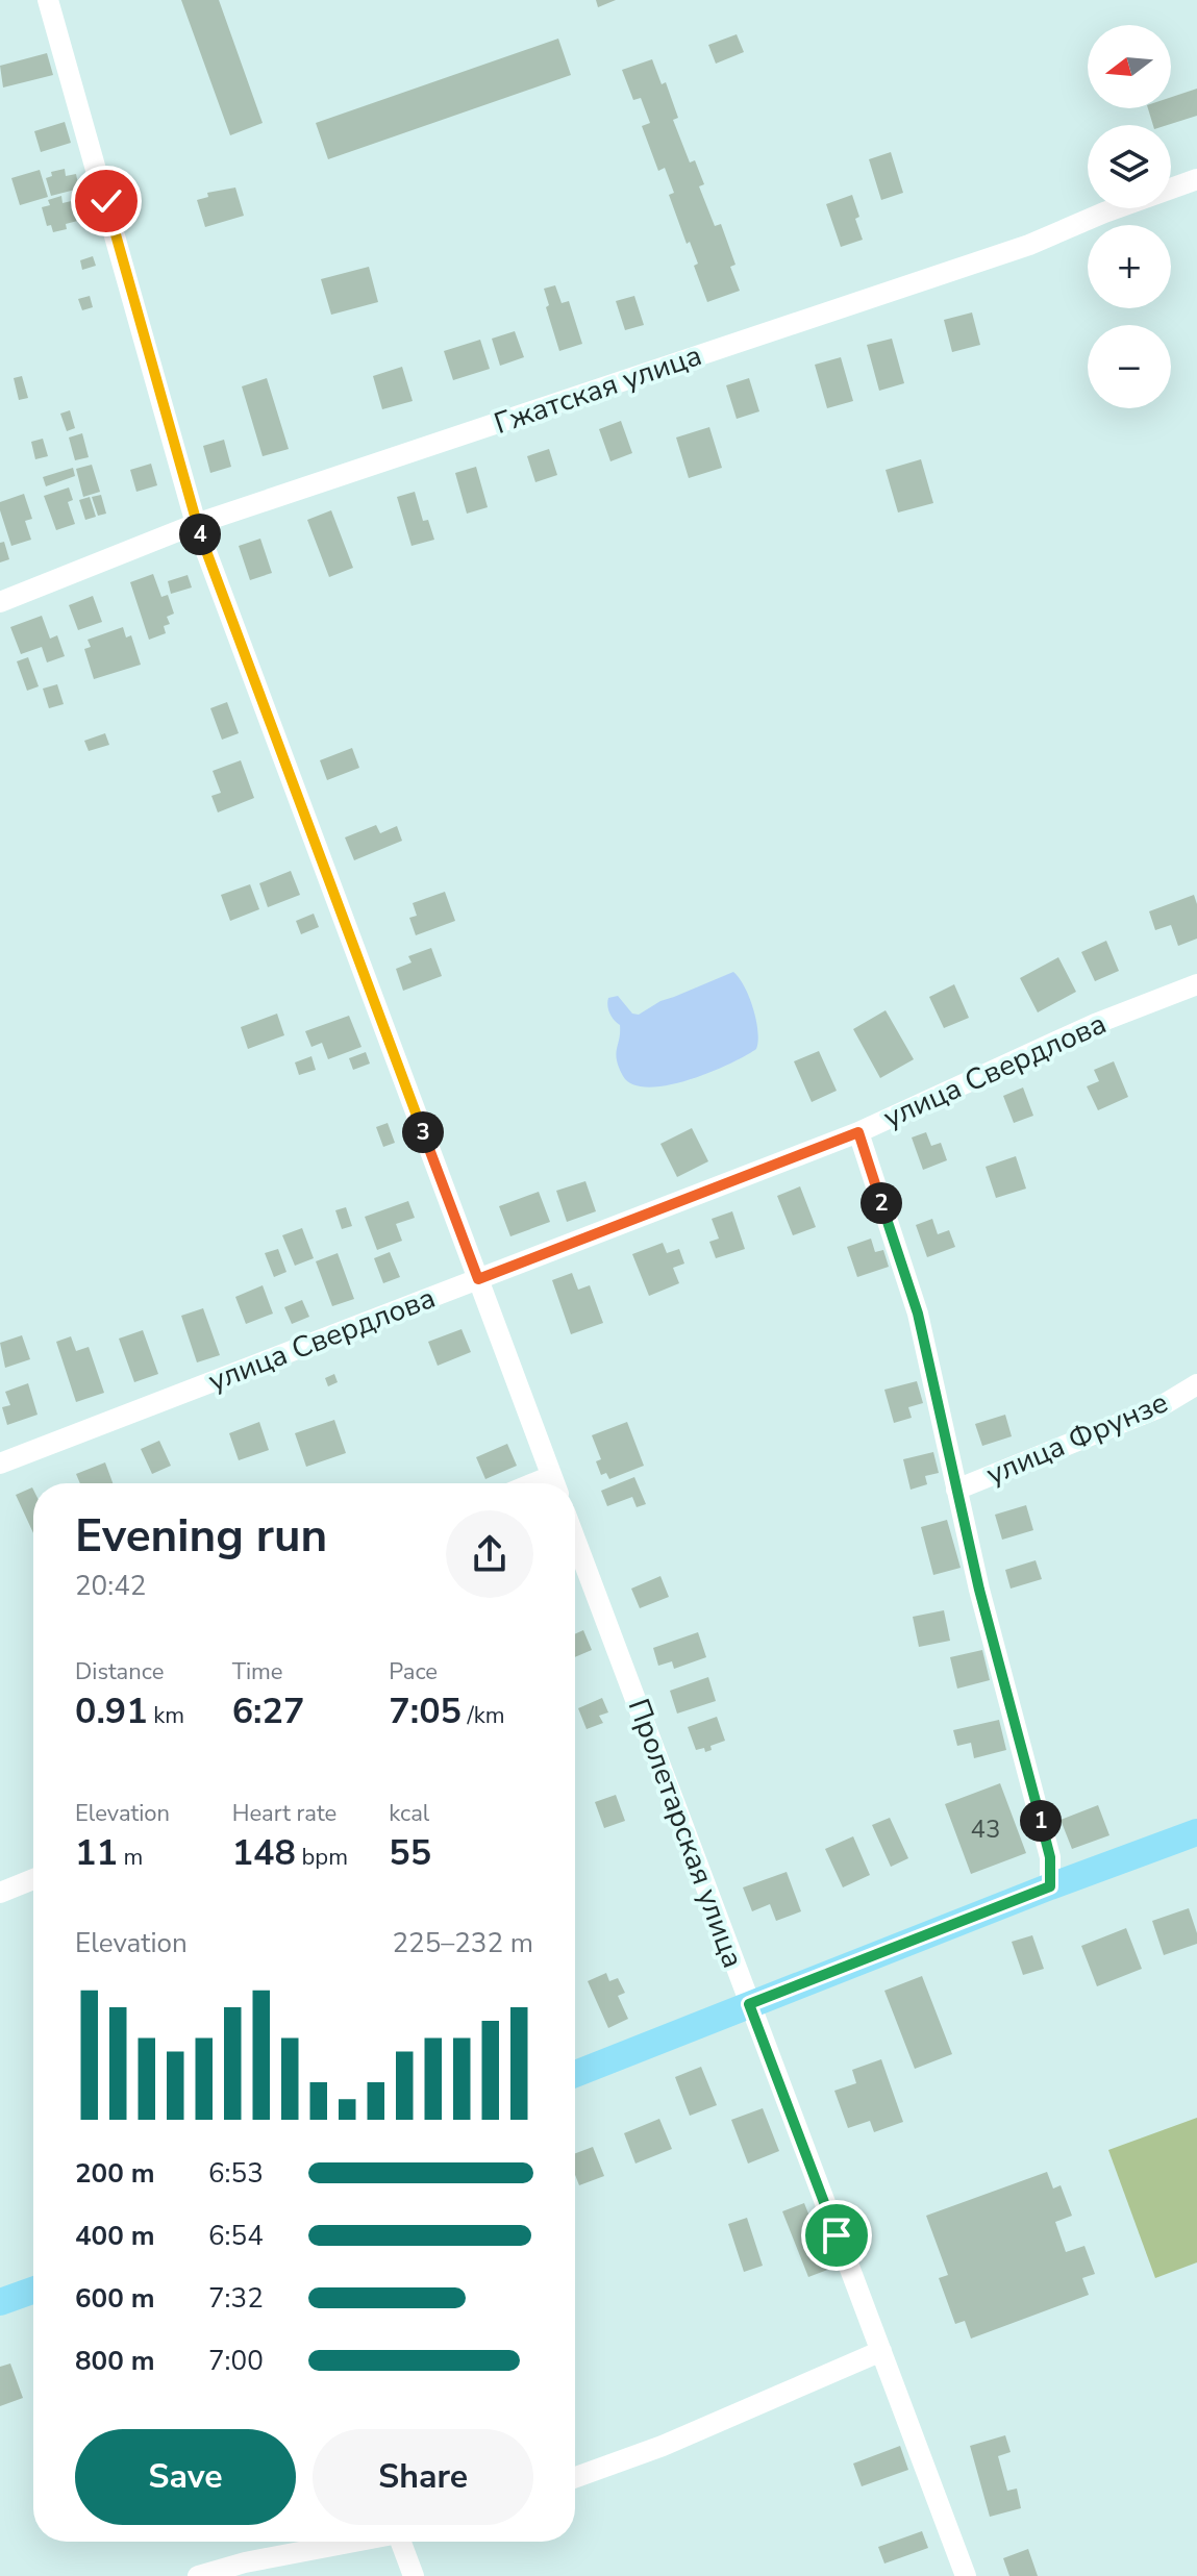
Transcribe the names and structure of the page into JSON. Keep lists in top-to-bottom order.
{
  "streets": {
    "street": [
      "Гжатская улица",
      "улица Свердлова",
      "улица Фрунзе",
      "Пролетарская улица"
    ]
  },
  "house_numbers": ["43"],
  "north": "left",
  "page": {
    "map_buttons": ["+", "−"],
    "pins": [
      "4",
      "3",
      "2",
      "1"
    ],
    "heading": ["Evening run", "20:42"],
    "stats": [
      ["Distance", "0.91 km"],
      ["Time", "6:27"],
      ["Pace", "7:05 /km"],
      ["Elevation", "11 m"],
      ["Heart rate", "148 bpm"],
      ["kcal", "55"]
    ],
    "chart": ["Elevation", "225–232 m"],
    "list": [
      {
        "name": "200 m",
        "note": "6:53"
      },
      {
        "name": "400 m",
        "note": "6:54"
      },
      {
        "name": "600 m",
        "note": "7:32"
      },
      {
        "name": "800 m",
        "note": "7:00"
      }
    ],
    "buttons": ["Save", "Share"]
  }
}
